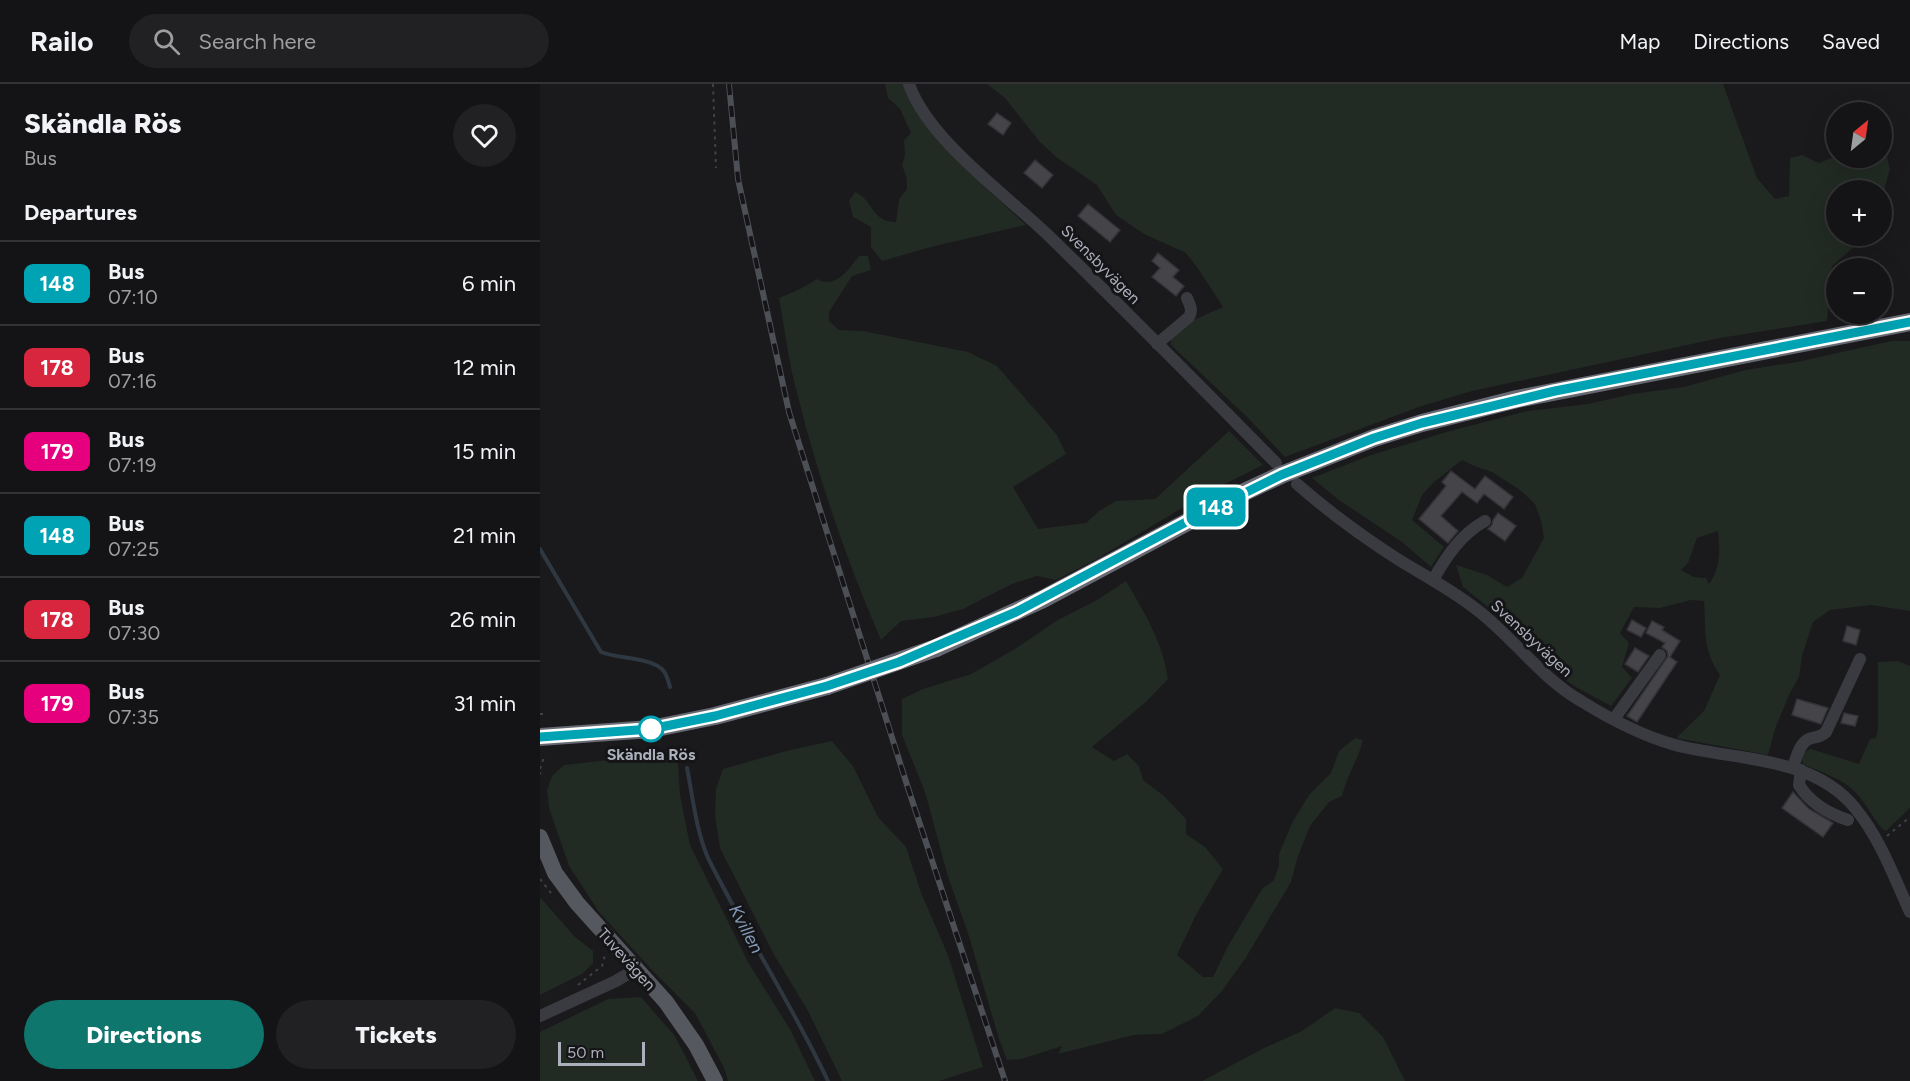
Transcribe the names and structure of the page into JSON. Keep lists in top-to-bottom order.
{
  "streets": {
    "main road": ["Tuvevägen"],
    "street": ["Svensbyvägen"]
  },
  "water": ["Kvillen"],
  "places": ["Skändla Rös"],
  "lines": ["bus line 148"],
  "scale_bar": "50 m",
  "north": "top right",
  "page": {
    "header": "Railo",
    "search": "Search here",
    "nav": ["Map", "Directions", "Saved"],
    "heading": [
      ["Skändla Rös", "Bus"],
      "Departures"
    ],
    "on_map": "148",
    "map_buttons": ["+", "−"],
    "list": [
      {
        "mark": "148",
        "name": "Bus",
        "note": "07:10",
        "value": "6 min"
      },
      {
        "mark": "178",
        "name": "Bus",
        "note": "07:16",
        "value": "12 min"
      },
      {
        "mark": "179",
        "name": "Bus",
        "note": "07:19",
        "value": "15 min"
      },
      {
        "mark": "148",
        "name": "Bus",
        "note": "07:25",
        "value": "21 min"
      },
      {
        "mark": "178",
        "name": "Bus",
        "note": "07:30",
        "value": "26 min"
      },
      {
        "mark": "179",
        "name": "Bus",
        "note": "07:35",
        "value": "31 min"
      }
    ],
    "buttons": ["Directions", "Tickets"],
    "scale": "50 m"
  }
}
